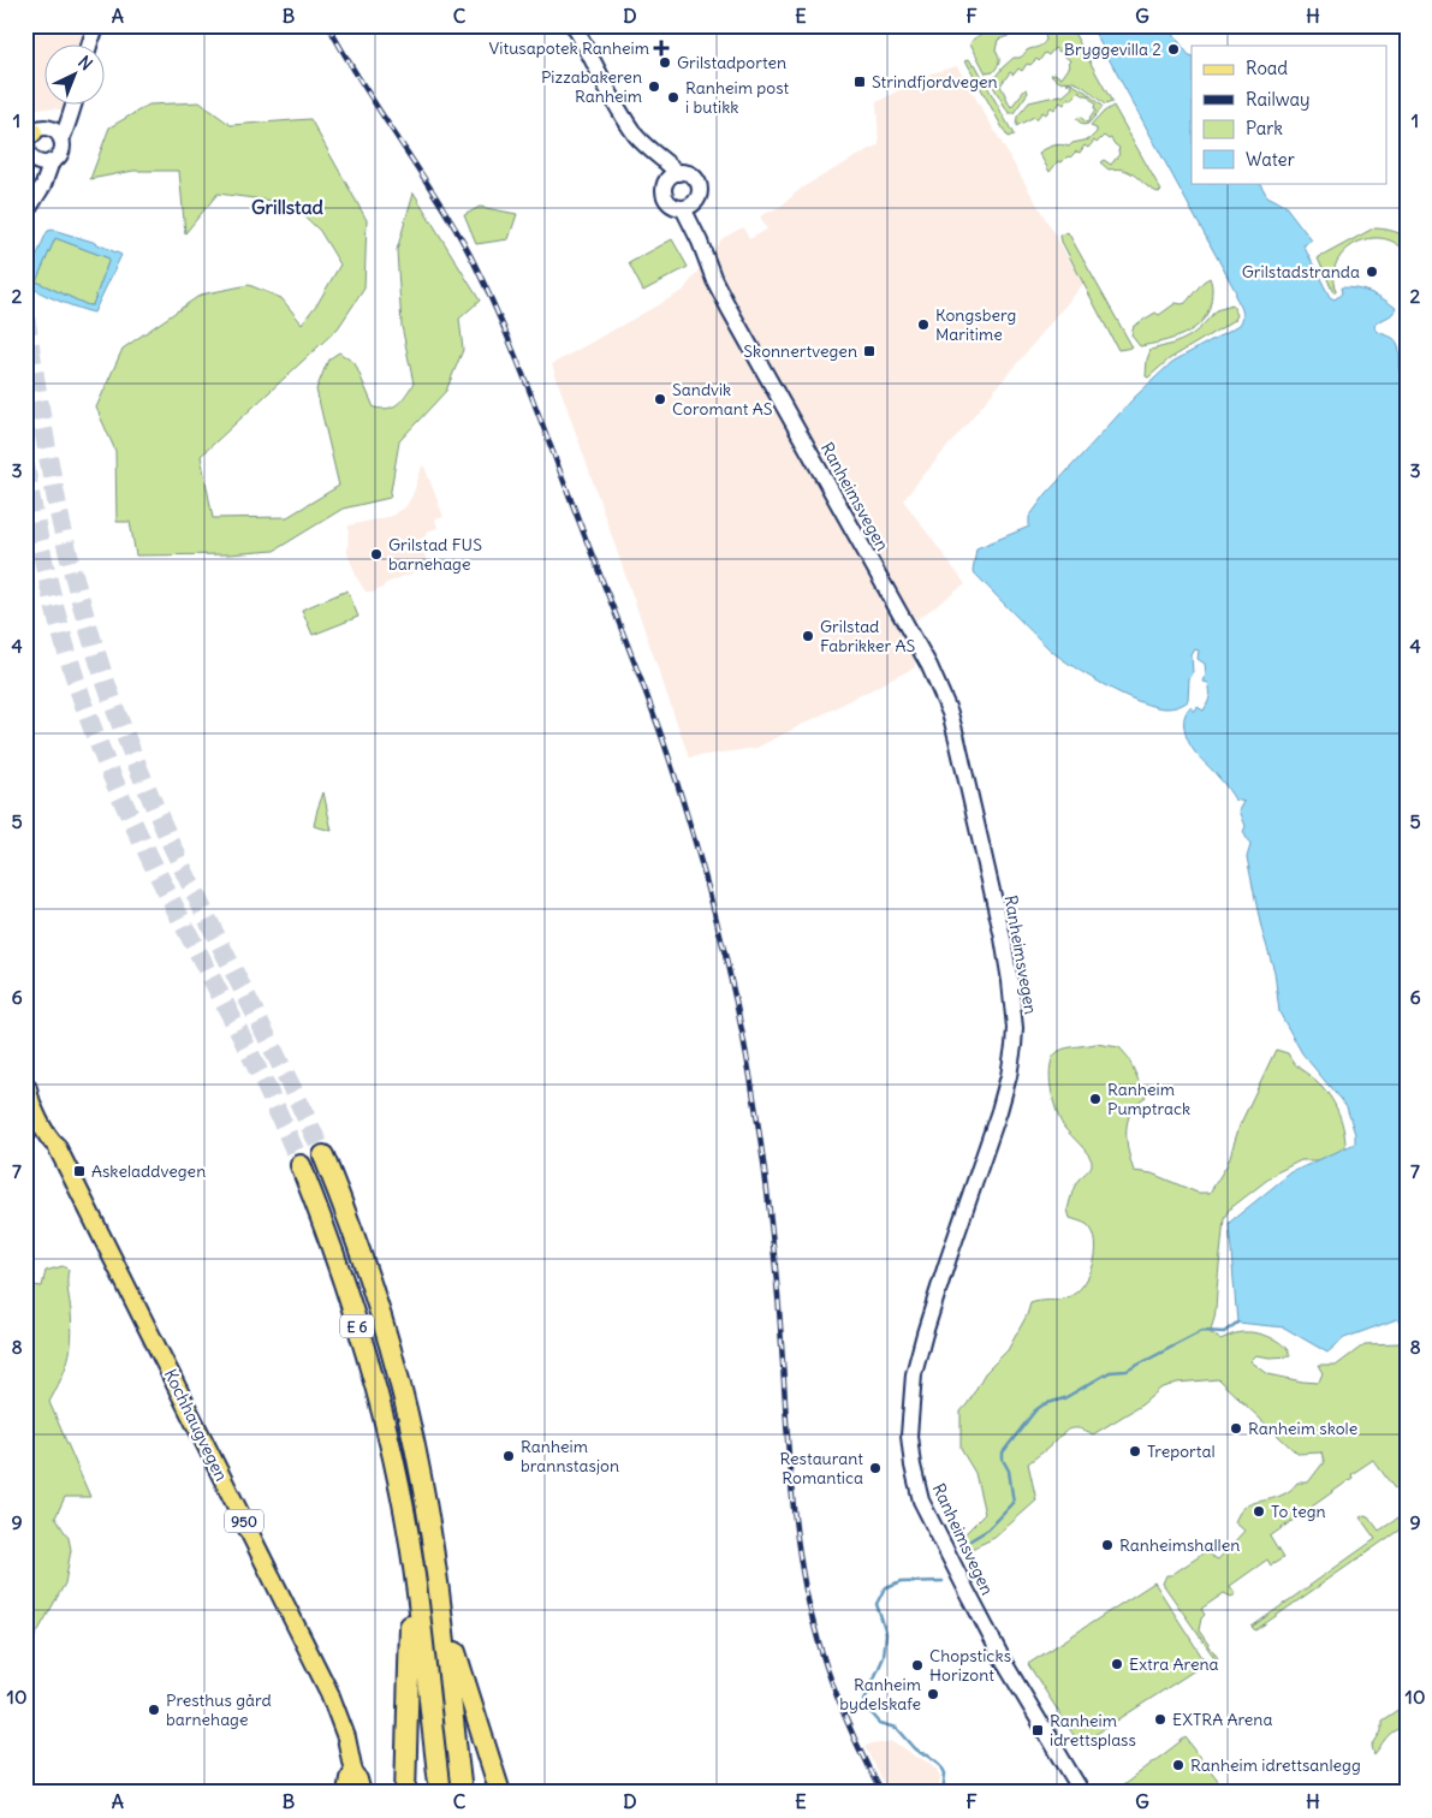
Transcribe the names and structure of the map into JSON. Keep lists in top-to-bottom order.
{
  "streets": {
    "highway": ["E 6"],
    "main road": ["Kochhaugvegen", "950"],
    "street": ["Ranheimsvegen"]
  },
  "districts": ["Grillstad"],
  "places": {
    "health": ["Vitusapotek Ranheim"],
    "other": [
      "Bryggevilla 2",
      "Grilstadporten",
      "Pizzabakeren Ranheim",
      "Ranheim post i butikk",
      "Grilstadstranda",
      "Kongsberg Maritime",
      "Sandvik Coromant AS",
      "Grilstad FUS barnehage",
      "Grilstad Fabrikker AS",
      "Ranheim Pumptrack",
      "Ranheim skole",
      "Treportal",
      "Ranheim brannstasjon",
      "Restaurant Romantica",
      "To tegn",
      "Ranheimshallen",
      "Extra Arena",
      "Chopsticks Horizont",
      "Ranheim bydelskafe",
      "Presthus gård barnehage",
      "EXTRA Arena",
      "Ranheim idrettsanlegg"
    ],
    "transit": [
      "Strindfjordvegen",
      "Skonnertvegen",
      "Askeladdvegen",
      "Ranheim idrettsplass"
    ]
  },
  "legend": [
    "Road",
    "Railway",
    "Park",
    "Water"
  ],
  "north": "top right",
  "grid": {
    "columns": [
      "A",
      "B",
      "C",
      "D",
      "E",
      "F",
      "G",
      "H"
    ],
    "rows": [
      "1",
      "2",
      "3",
      "4",
      "5",
      "6",
      "7",
      "8",
      "9",
      "10"
    ]
  }
}
